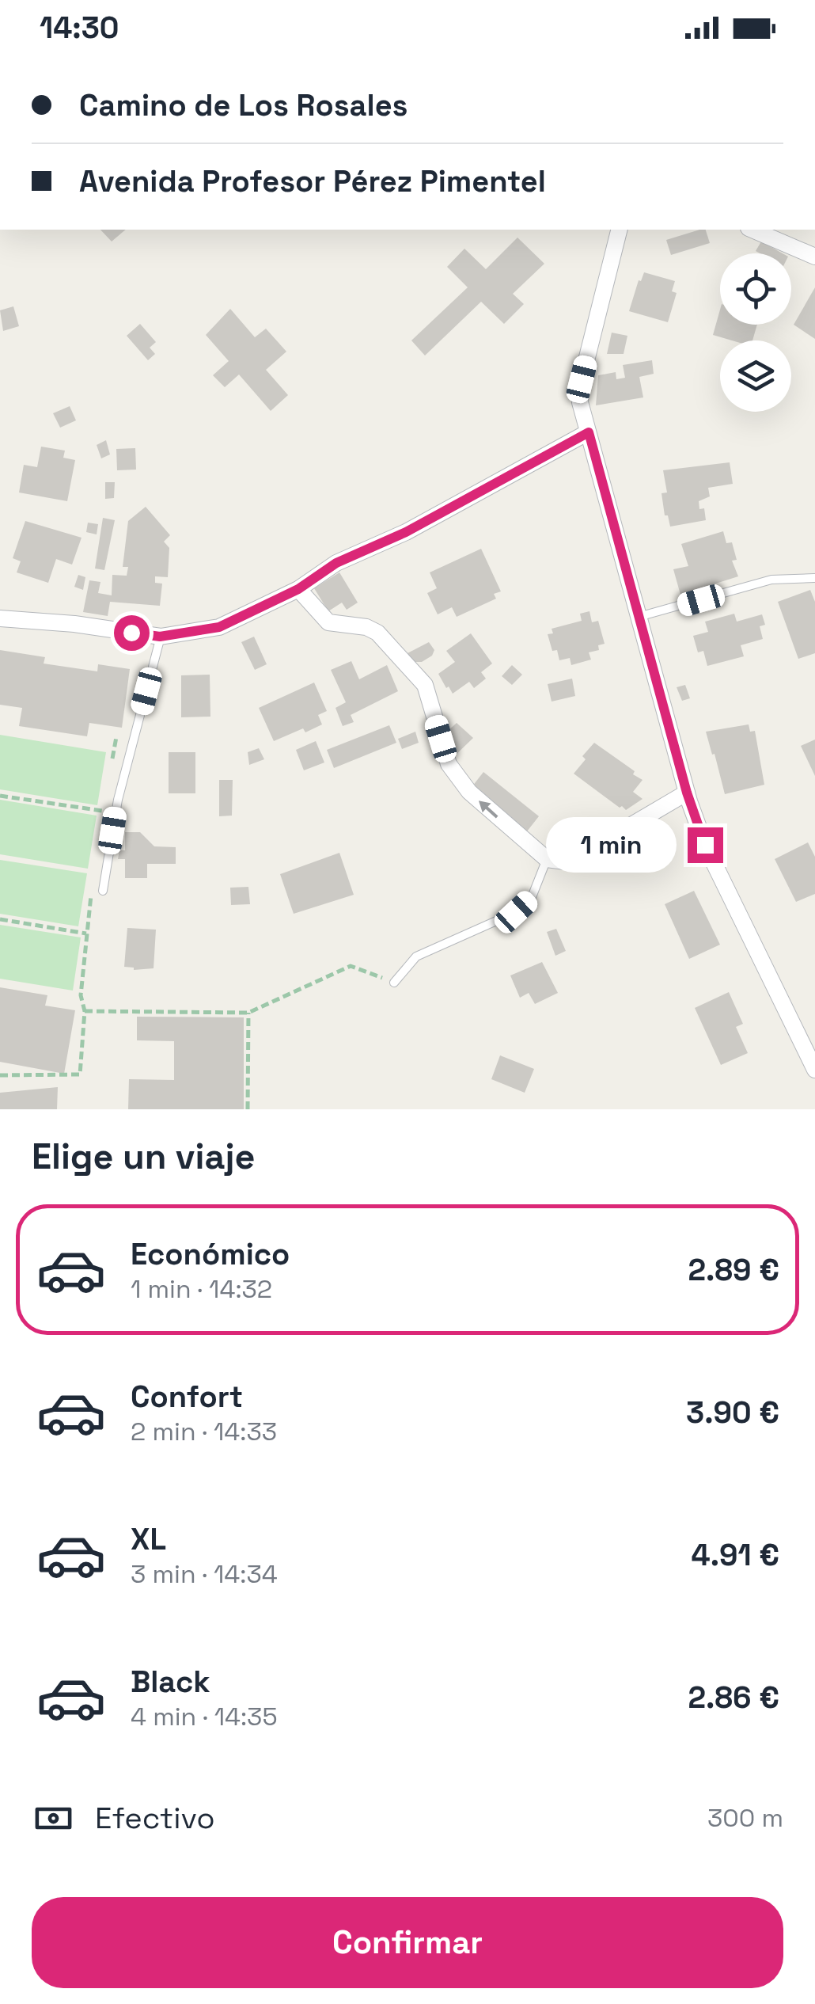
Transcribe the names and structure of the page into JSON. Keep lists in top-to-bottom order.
{
  "page": {
    "status": "14:30",
    "banner": ["Camino de Los Rosales", "Avenida Profesor Pérez Pimentel"],
    "bubble": "1 min",
    "heading": "Elige un viaje",
    "list": [
      {
        "name": "Económico",
        "note": "1 min · 14:32",
        "value": "2.89 €"
      },
      {
        "name": "Confort",
        "note": "2 min · 14:33",
        "value": "3.90 €"
      },
      {
        "name": "XL",
        "note": "3 min · 14:34",
        "value": "4.91 €"
      },
      {
        "name": "Black",
        "note": "4 min · 14:35",
        "value": "2.86 €"
      }
    ],
    "pay": ["Efectivo", "300 m"],
    "buttons": "Confirmar"
  }
}
